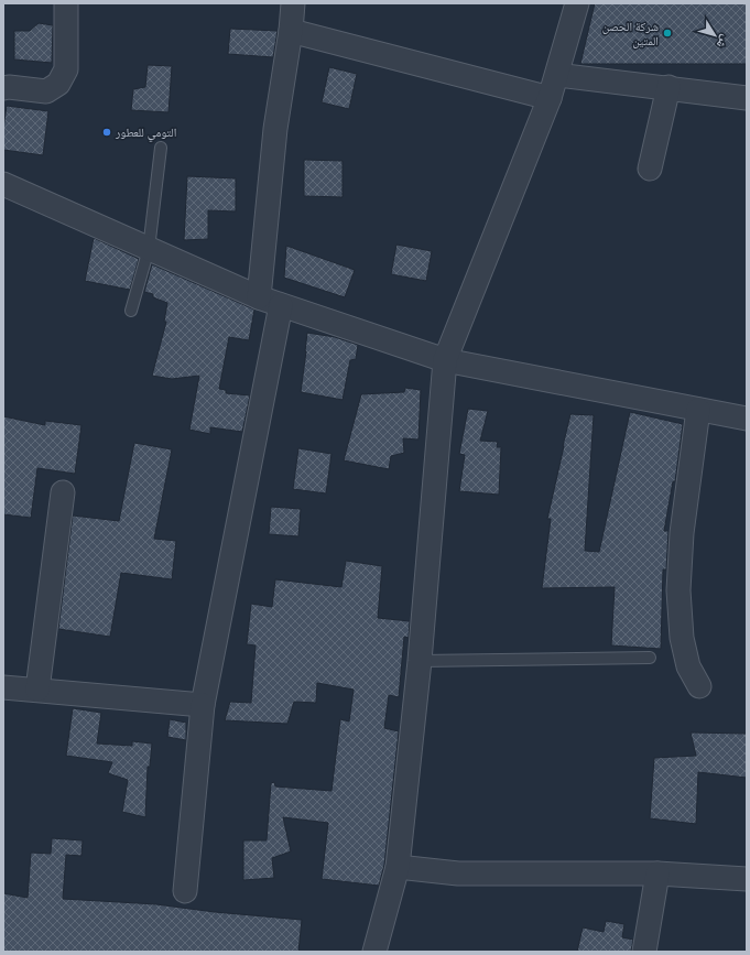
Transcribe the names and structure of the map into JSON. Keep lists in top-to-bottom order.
{
  "places": ["شركة الحصن المتين", "التومي للعطور"],
  "north": "bottom right"
}
